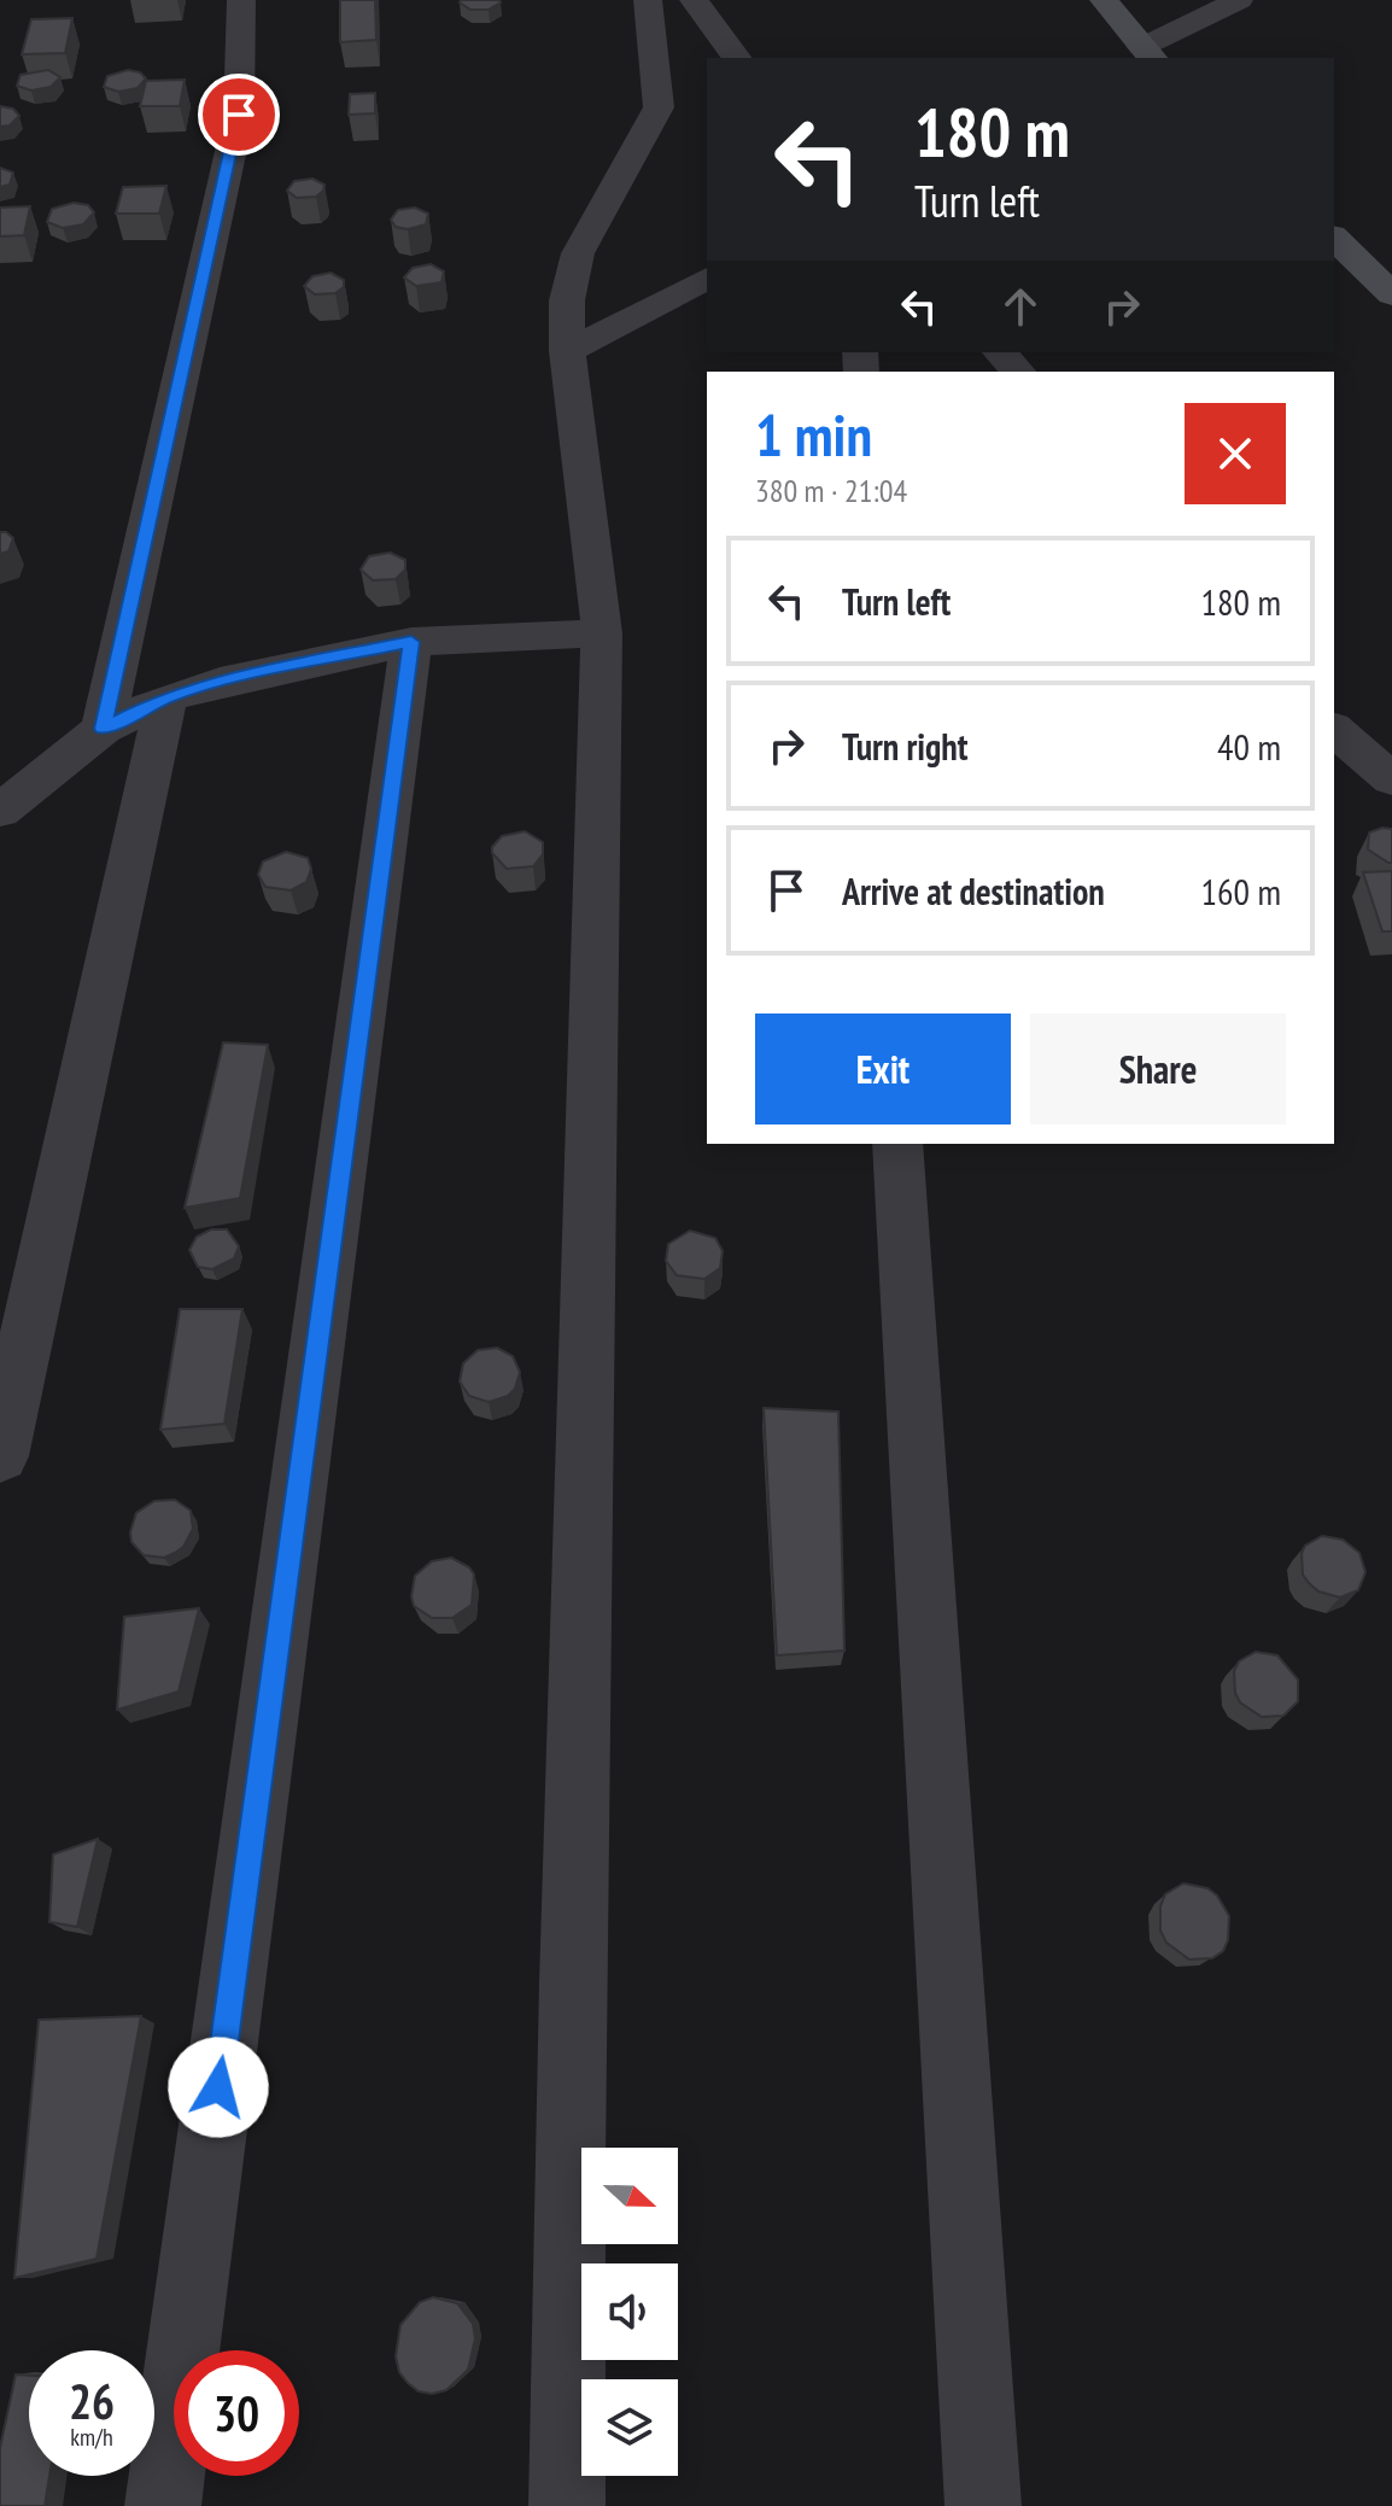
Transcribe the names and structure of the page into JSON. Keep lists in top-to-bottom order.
{
  "north": "right",
  "page": {
    "turn": ["180 m", "Turn left"],
    "heading": ["1 min", "380 m · 21:04"],
    "list": [
      {
        "name": "Turn left",
        "value": "180 m"
      },
      {
        "name": "Turn right",
        "value": "40 m"
      },
      {
        "name": "Arrive at destination",
        "value": "160 m"
      }
    ],
    "buttons": ["Exit", "Share"],
    "speed": "26 km/h",
    "limit": "30"
  }
}
